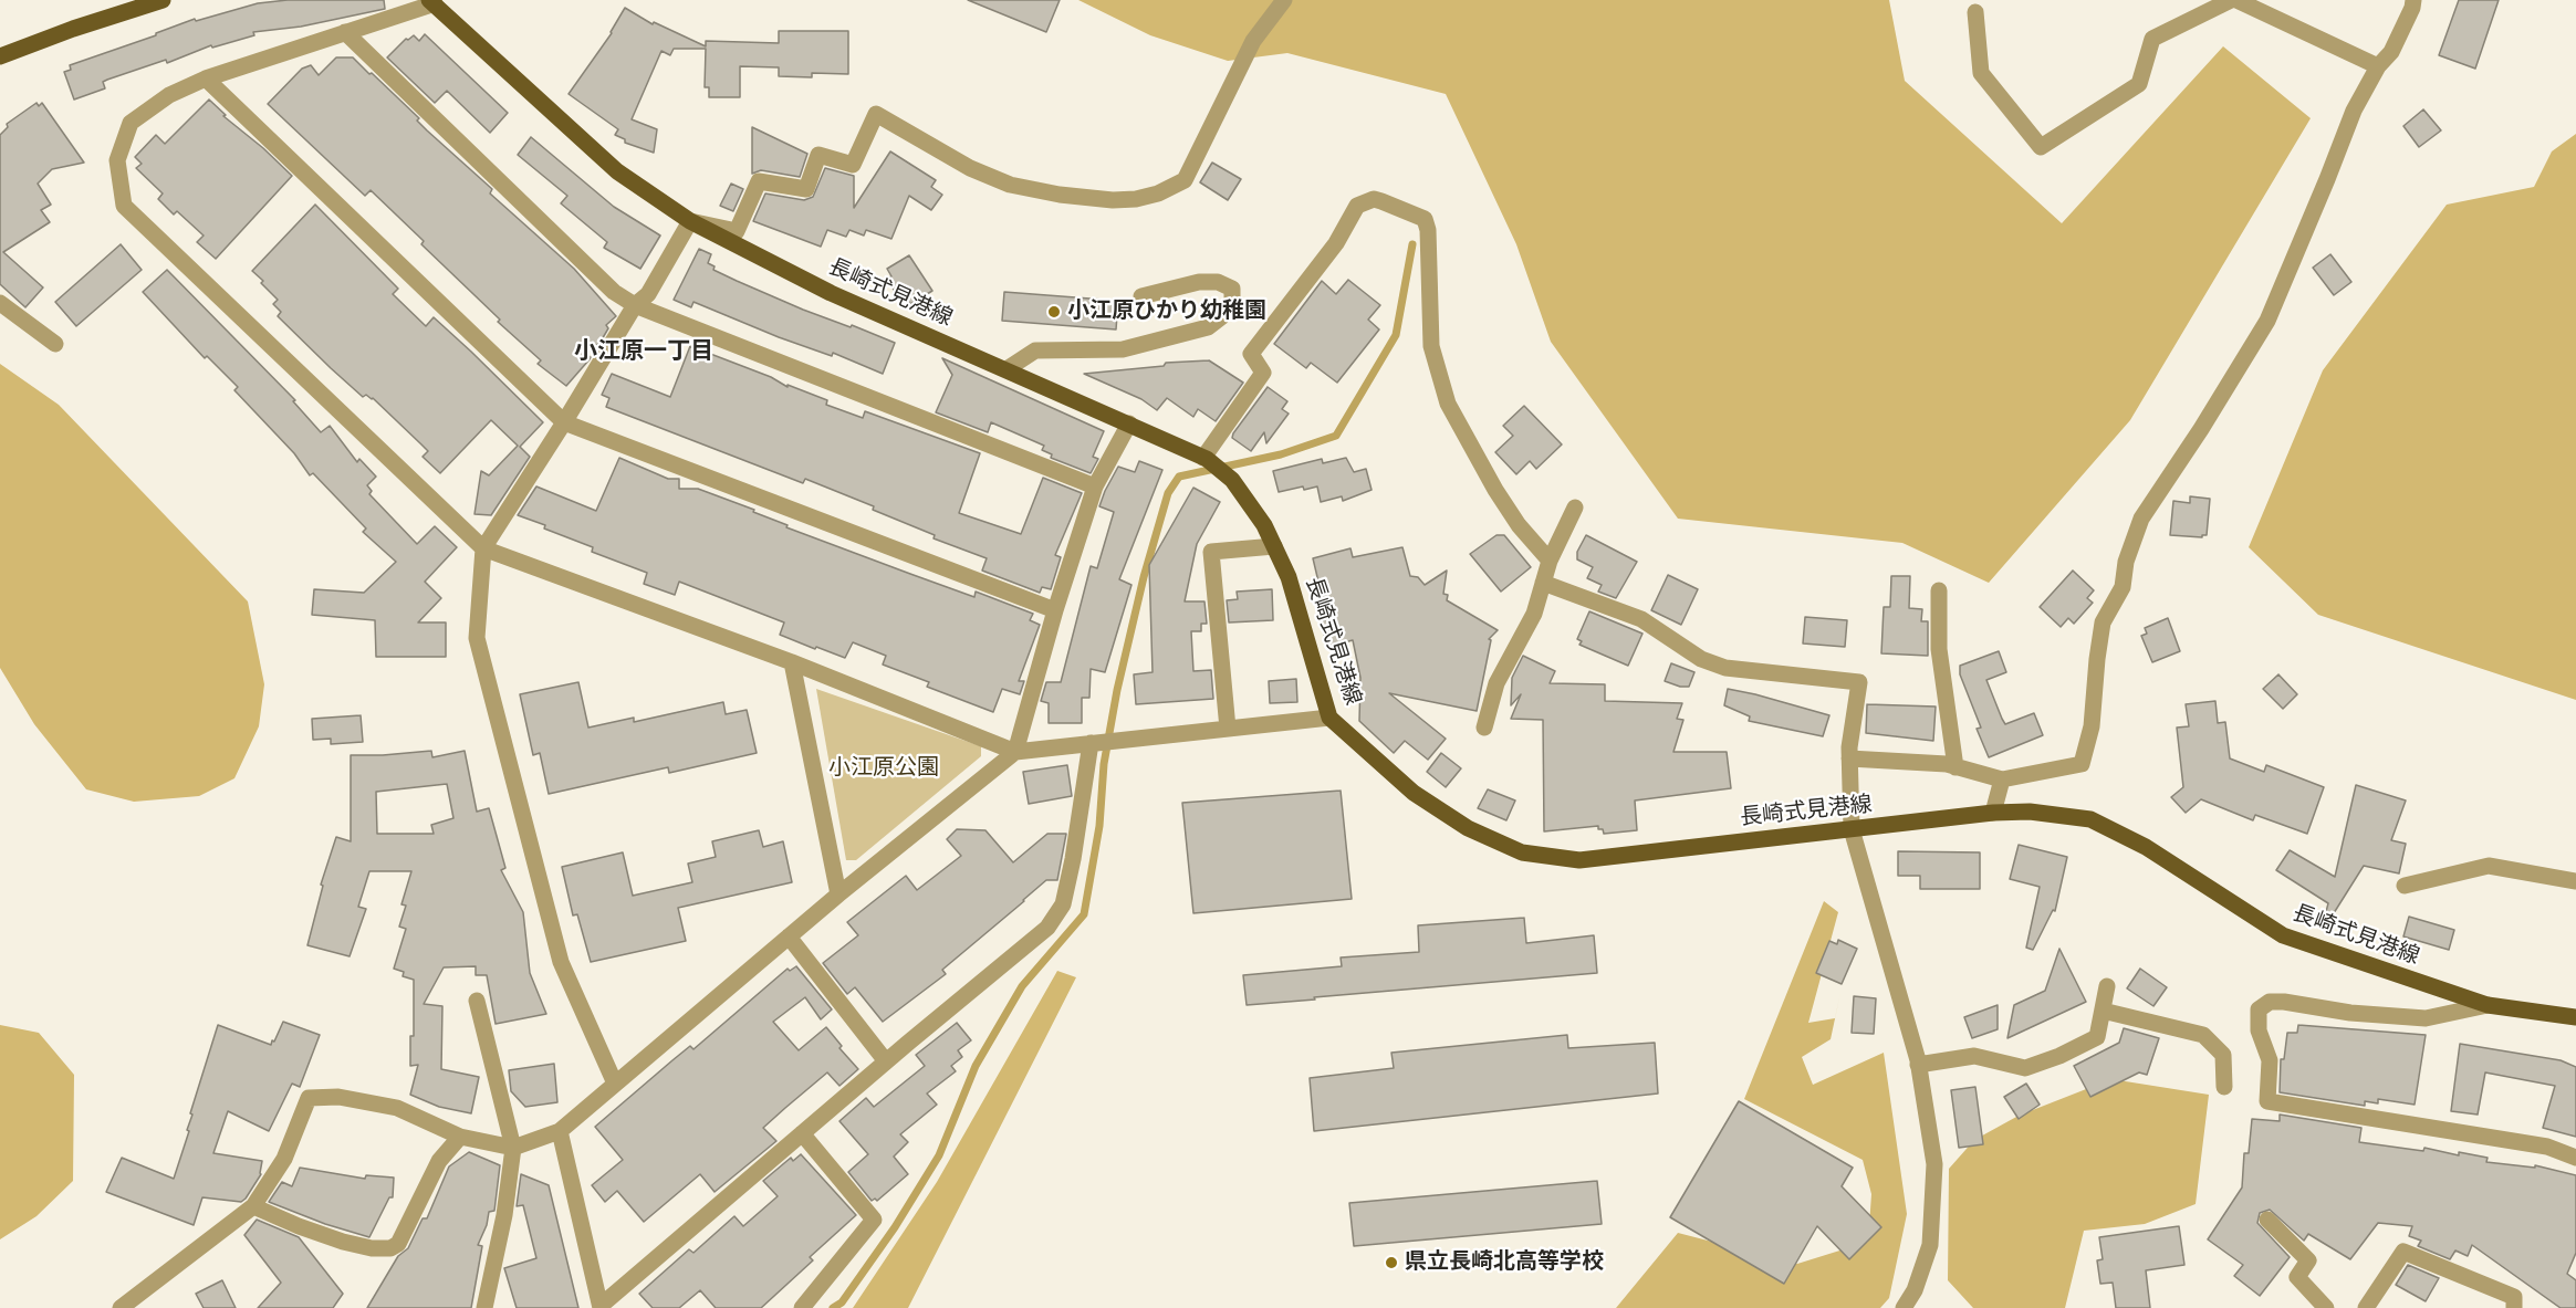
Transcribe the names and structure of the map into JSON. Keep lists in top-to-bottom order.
{
  "streets": {
    "main road": ["長崎式見港線"]
  },
  "districts": ["小江原一丁目"],
  "parks": ["小江原公園"],
  "places": ["小江原ひかり幼稚園", "県立長崎北高等学校"]
}
